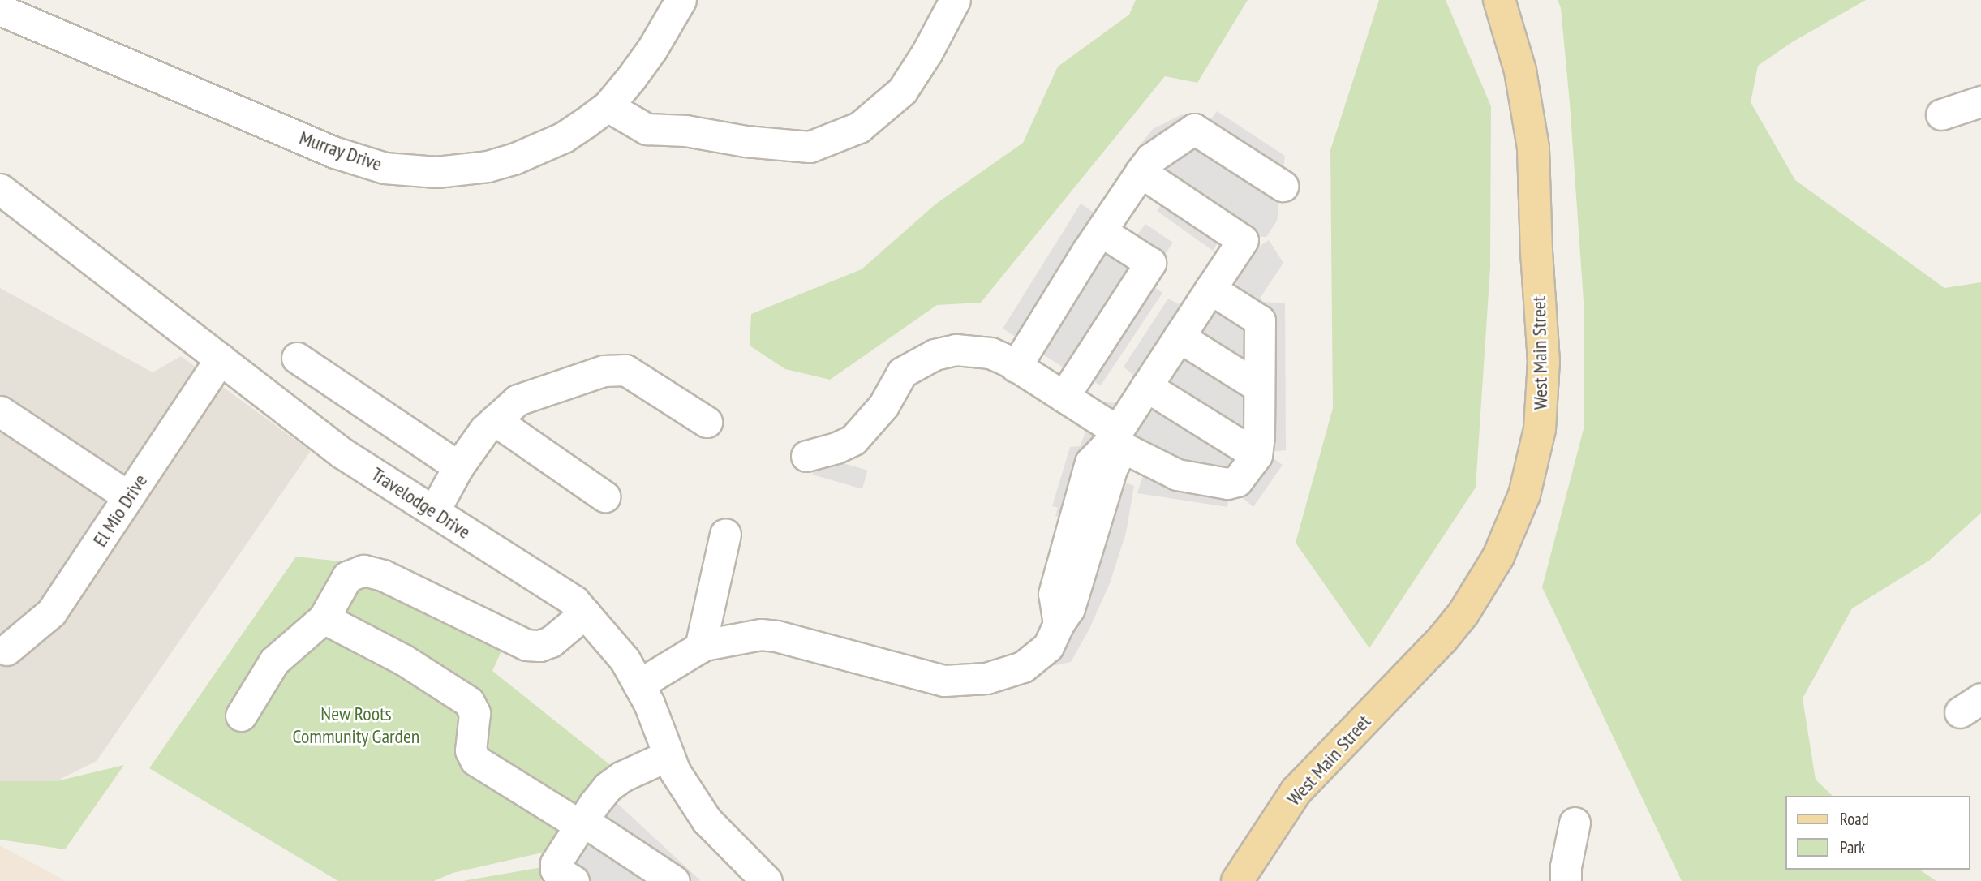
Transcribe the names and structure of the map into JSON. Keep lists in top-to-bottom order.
{
  "streets": {
    "main road": ["West Main Street"],
    "street": ["Murray Drive", "Travelodge Drive", "El Mio Drive"]
  },
  "crossings": [
    ["Travelodge Drive", "El Mio Drive"]
  ],
  "parks": ["New Roots Community Garden"],
  "legend": ["Road", "Park"]
}
